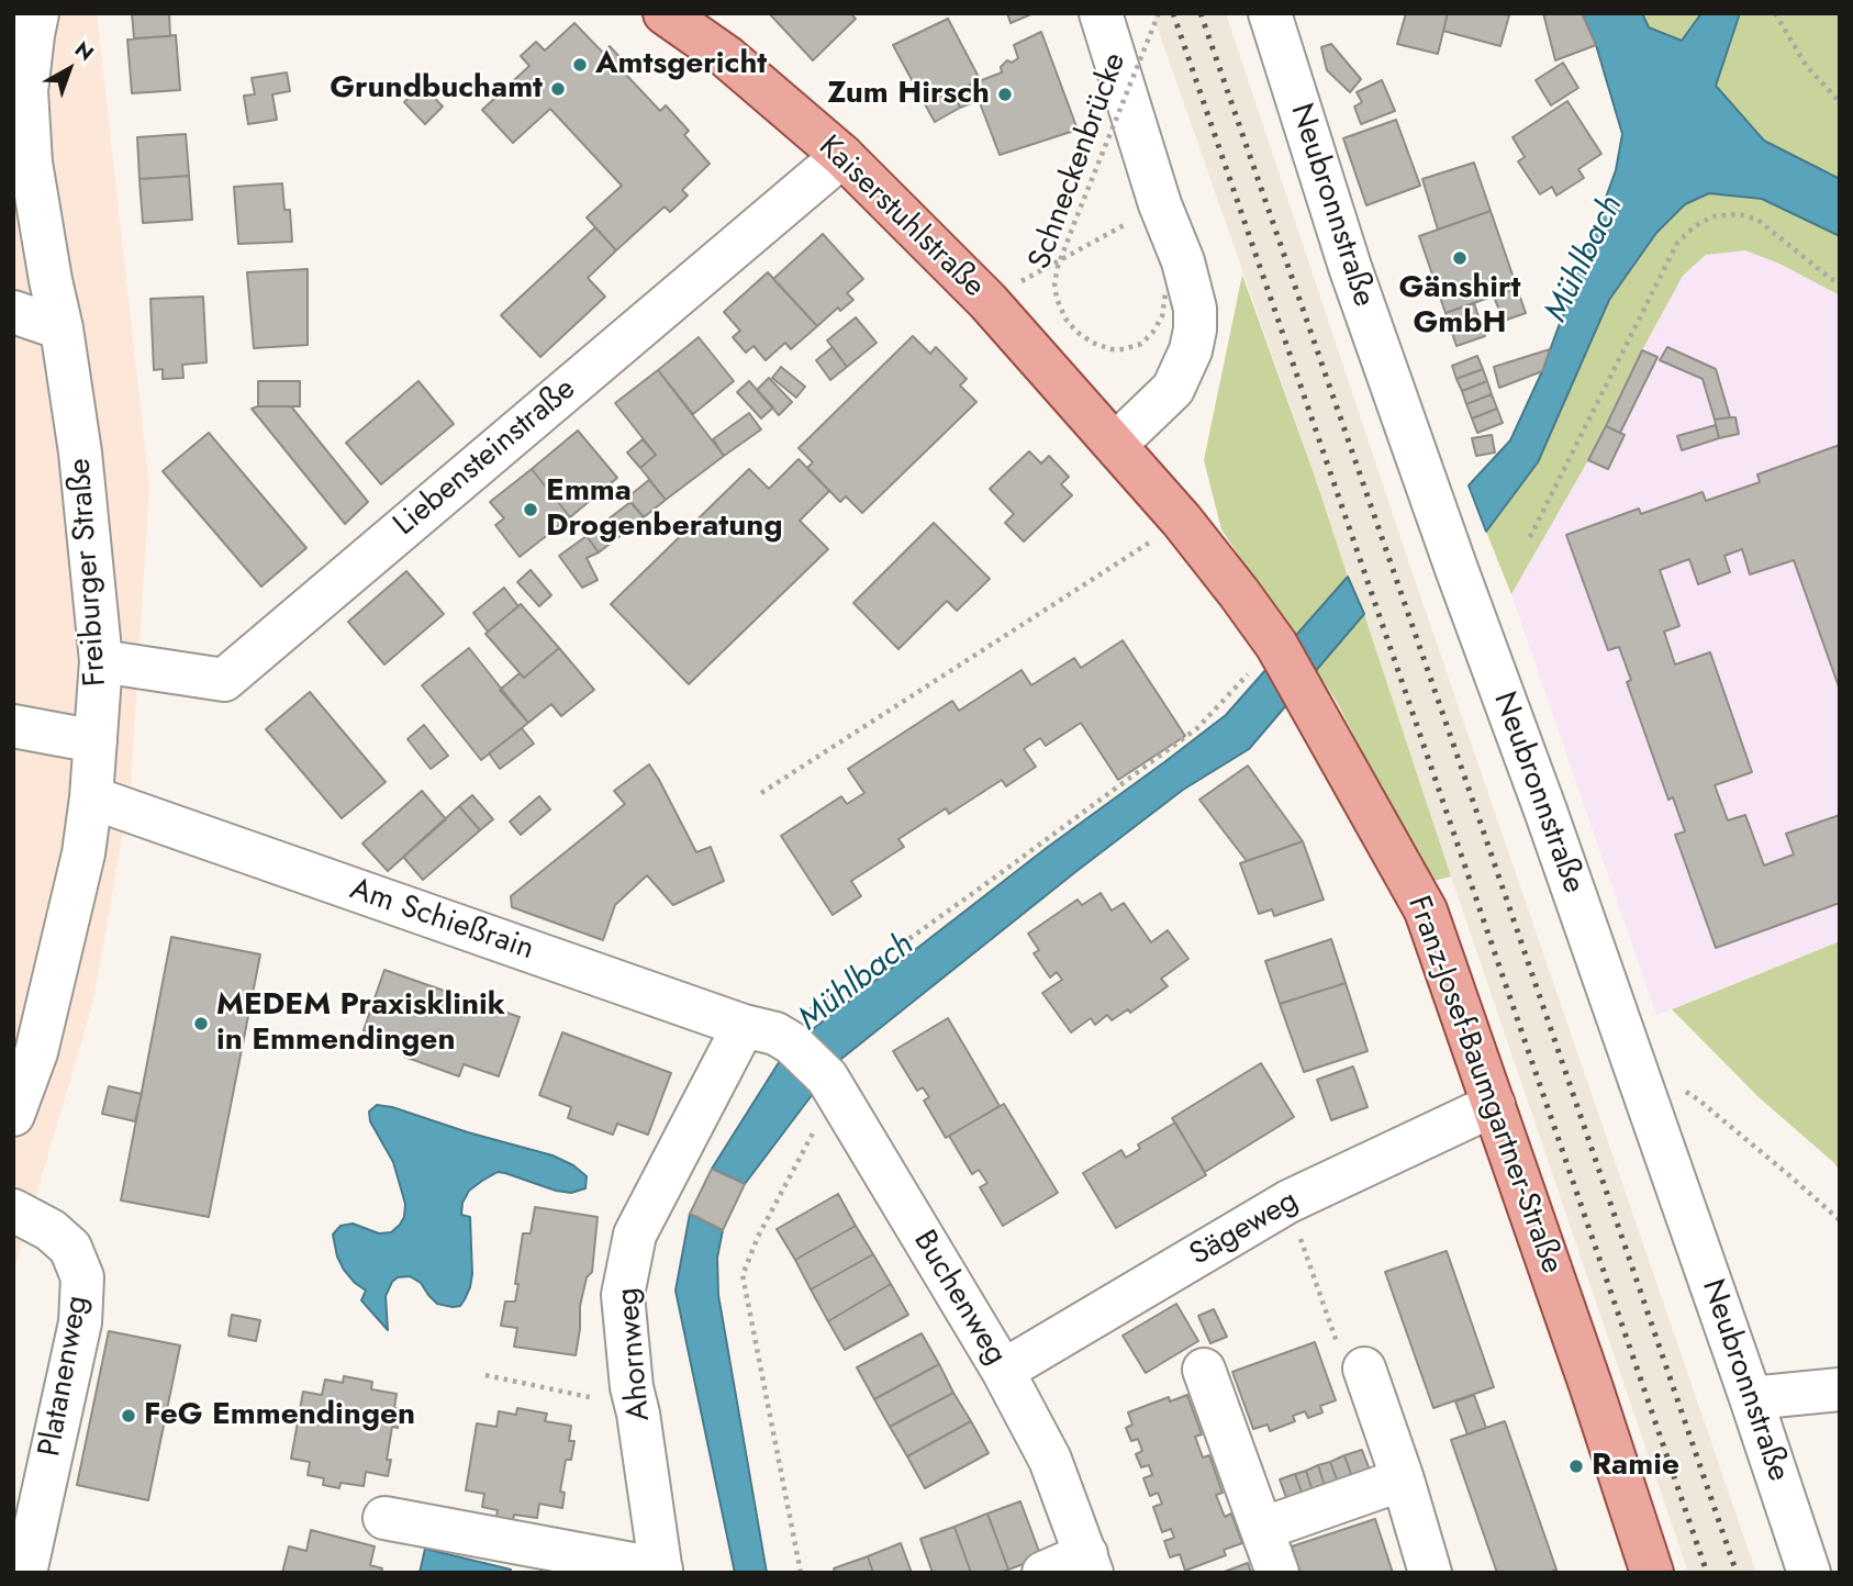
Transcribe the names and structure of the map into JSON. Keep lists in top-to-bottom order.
{
  "streets": {
    "main road": ["Kaiserstuhlstraße", "Franz-Josef-Baumgartner-Straße"],
    "street": [
      "Neubronnstraße",
      "Liebensteinstraße",
      "Freiburger Straße",
      "Am Schießrain",
      "Sägeweg",
      "Buchenweg",
      "Ahornweg",
      "Platanenweg"
    ],
    "path": ["Schneckenbrücke"]
  },
  "crossings": [
    ["Kaiserstuhlstraße", "Liebensteinstraße"],
    ["Kaiserstuhlstraße", "Franz-Josef-Baumgartner-Straße"],
    ["Liebensteinstraße", "Freiburger Straße"],
    ["Freiburger Straße", "Am Schießrain"],
    ["Am Schießrain", "Buchenweg"],
    ["Am Schießrain", "Ahornweg"],
    ["Franz-Josef-Baumgartner-Straße", "Sägeweg"],
    ["Sägeweg", "Buchenweg"],
    ["Buchenweg", "Ahornweg"]
  ],
  "water": ["Mühlbach"],
  "places": [
    "Amtsgericht",
    "Grundbuchamt",
    "Zum Hirsch",
    "Gänshirt GmbH",
    "Emma Drogenberatung",
    "MEDEM Praxisklinik in Emmendingen",
    "FeG Emmendingen",
    "Ramie"
  ],
  "north": "top right"
}
